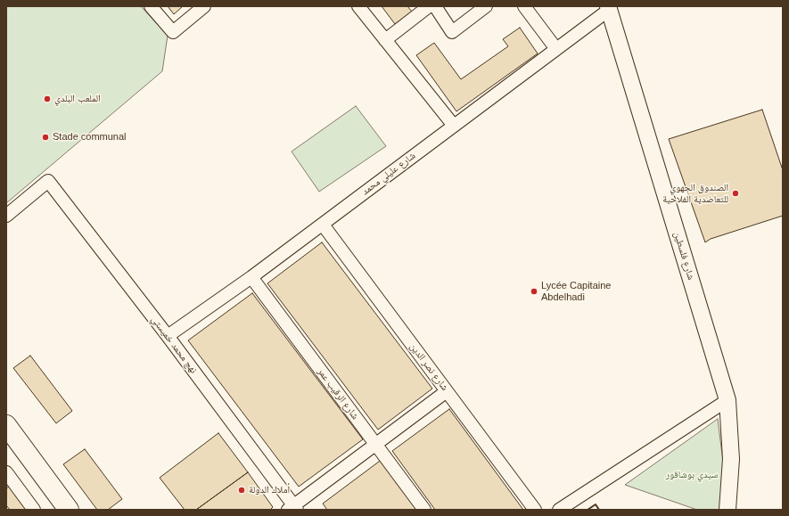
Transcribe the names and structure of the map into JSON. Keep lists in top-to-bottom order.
{
  "streets": {
    "street": [
      "شارع عليلي محمد",
      "شارع فلسطين",
      "نهج محمد خميستي",
      "شارع نصر الدين",
      "شارع الرقيب عمر"
    ]
  },
  "crossings": [
    ["شارع عليلي محمد", "شارع فلسطين"],
    ["شارع عليلي محمد", "نهج محمد خميستي"],
    ["شارع عليلي محمد", "شارع نصر الدين"],
    ["شارع عليلي محمد", "شارع الرقيب عمر"]
  ],
  "parks": ["سيدي بوشاقور"],
  "places": [
    "الملعب البلدي",
    "Stade communal",
    "الصندوق الجهوي للتعاضدية الفلاحية",
    "Lycée Capitaine Abdelhadi",
    "أملاك الدولة"
  ]
}
